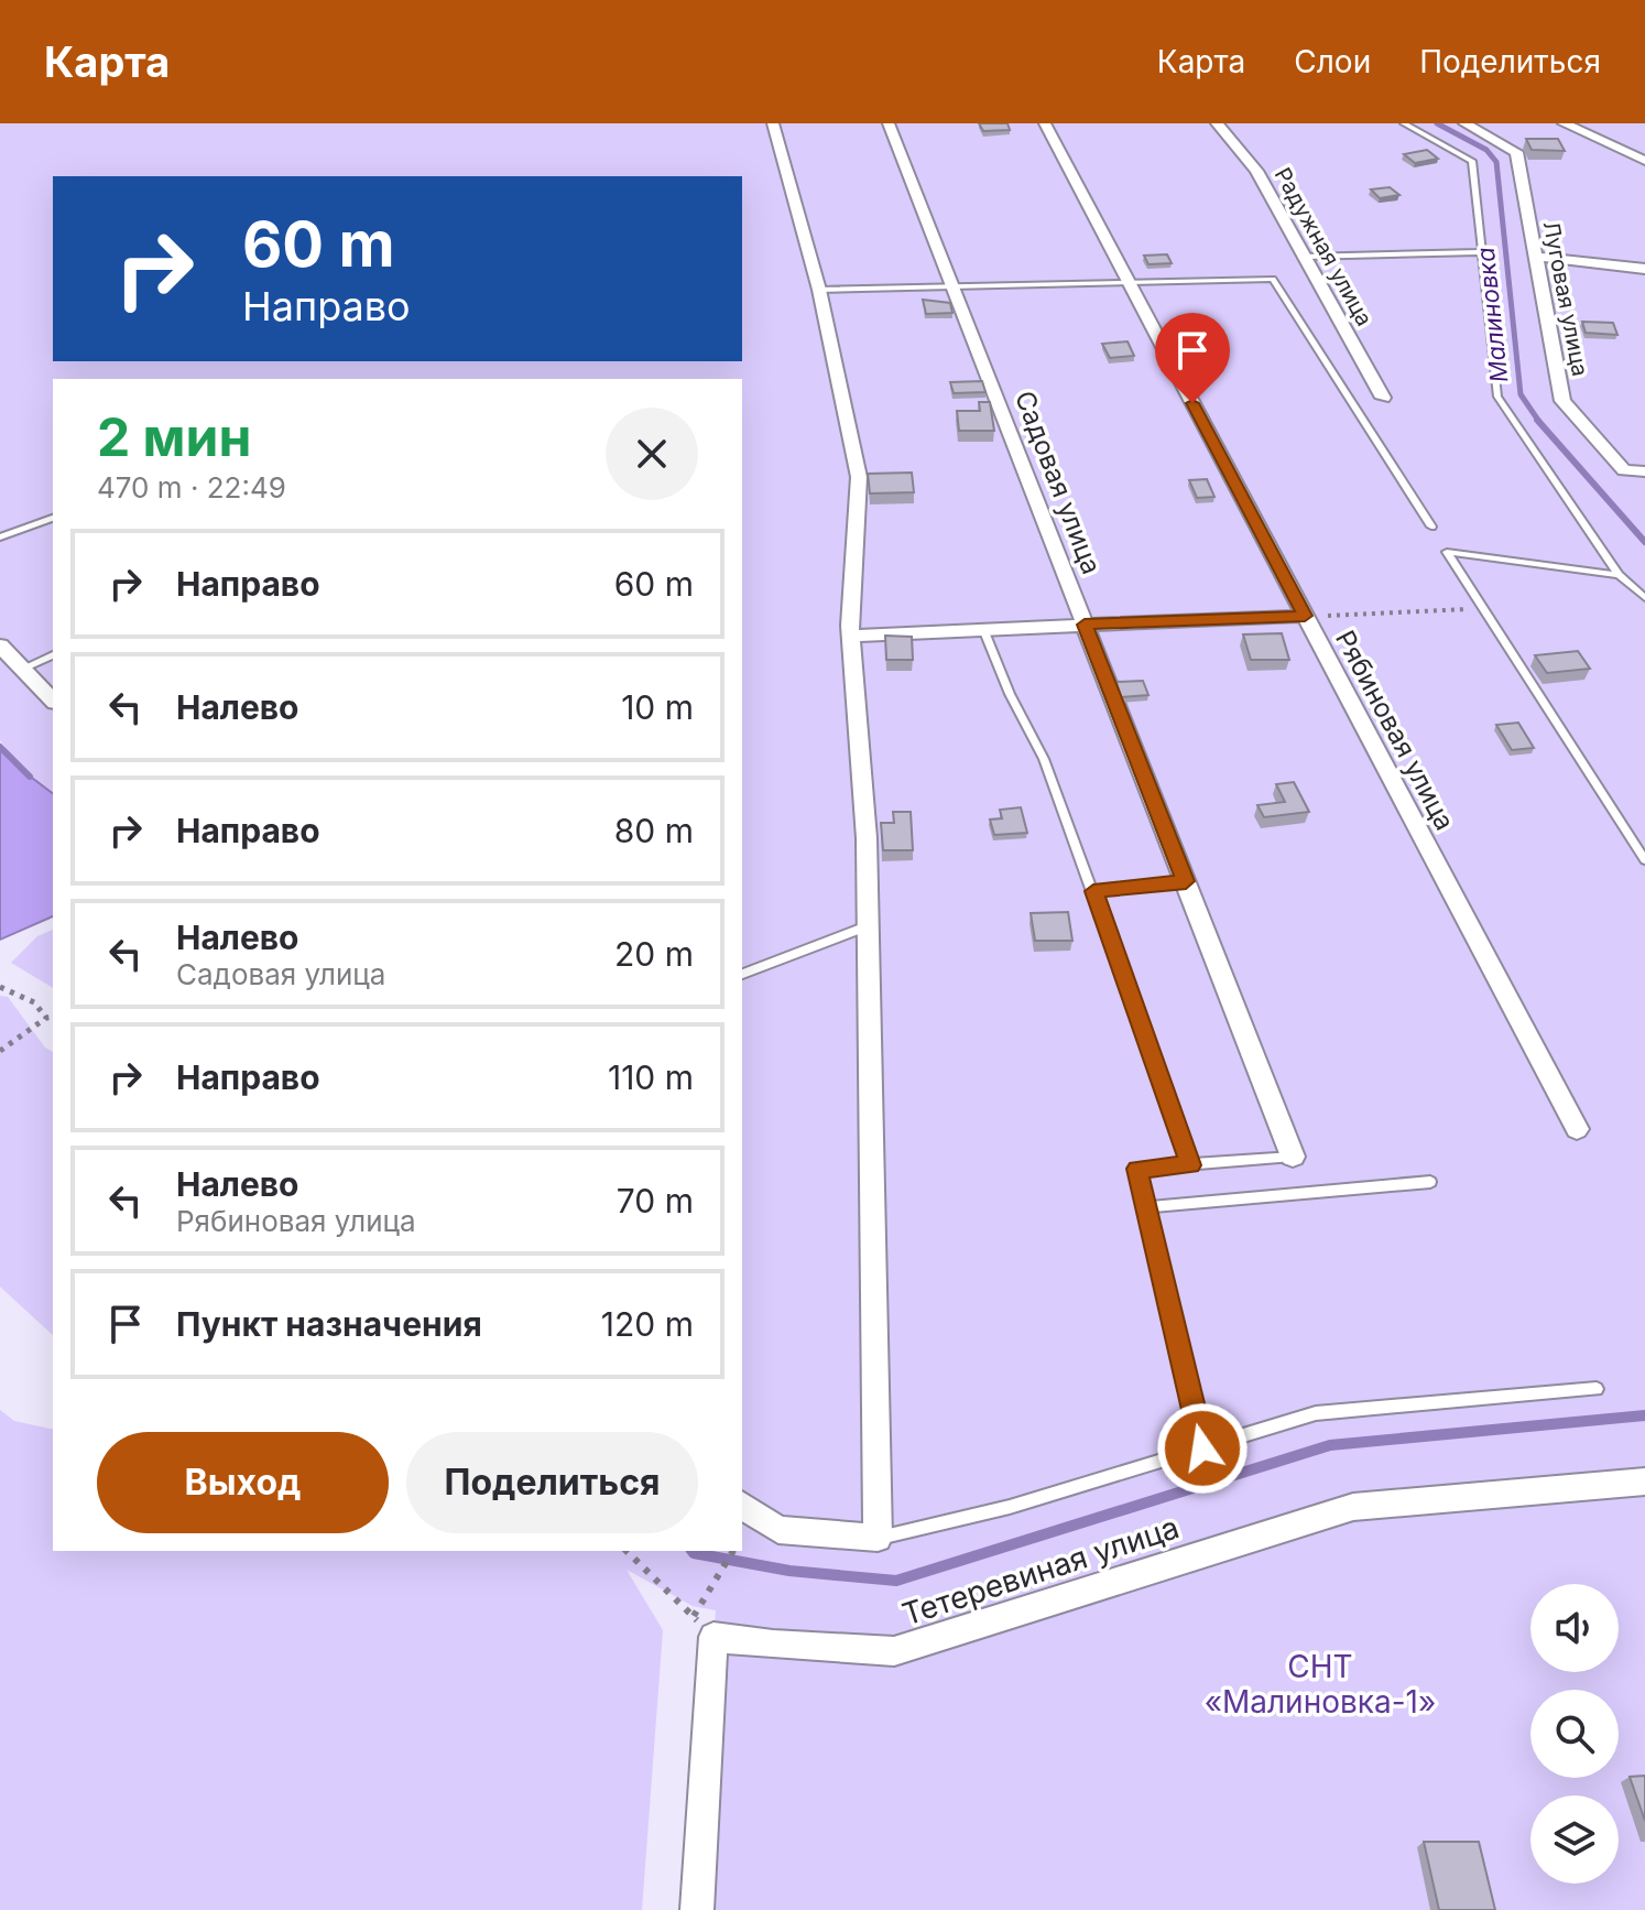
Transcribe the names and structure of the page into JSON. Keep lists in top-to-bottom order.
{
  "streets": {
    "street": [
      "Радужная улица",
      "Луговая улица",
      "Садовая улица",
      "Рябиновая улица",
      "Тетеревиная улица"
    ]
  },
  "water": ["Малиновка"],
  "parks": ["СНТ «Малиновка-1»"],
  "page": {
    "header": "Карта",
    "nav": ["Карта", "Слои", "Поделиться"],
    "turn": ["60 m", "Направо"],
    "heading": ["2 мин", "470 m · 22:49"],
    "list": [
      {
        "name": "Направо",
        "value": "60 m"
      },
      {
        "name": "Налево",
        "value": "10 m"
      },
      {
        "name": "Направо",
        "value": "80 m"
      },
      {
        "name": "Налево",
        "note": "Садовая улица",
        "value": "20 m"
      },
      {
        "name": "Направо",
        "value": "110 m"
      },
      {
        "name": "Налево",
        "note": "Рябиновая улица",
        "value": "70 m"
      },
      {
        "name": "Пункт назначения",
        "value": "120 m"
      }
    ],
    "buttons": ["Выход", "Поделиться"]
  }
}
